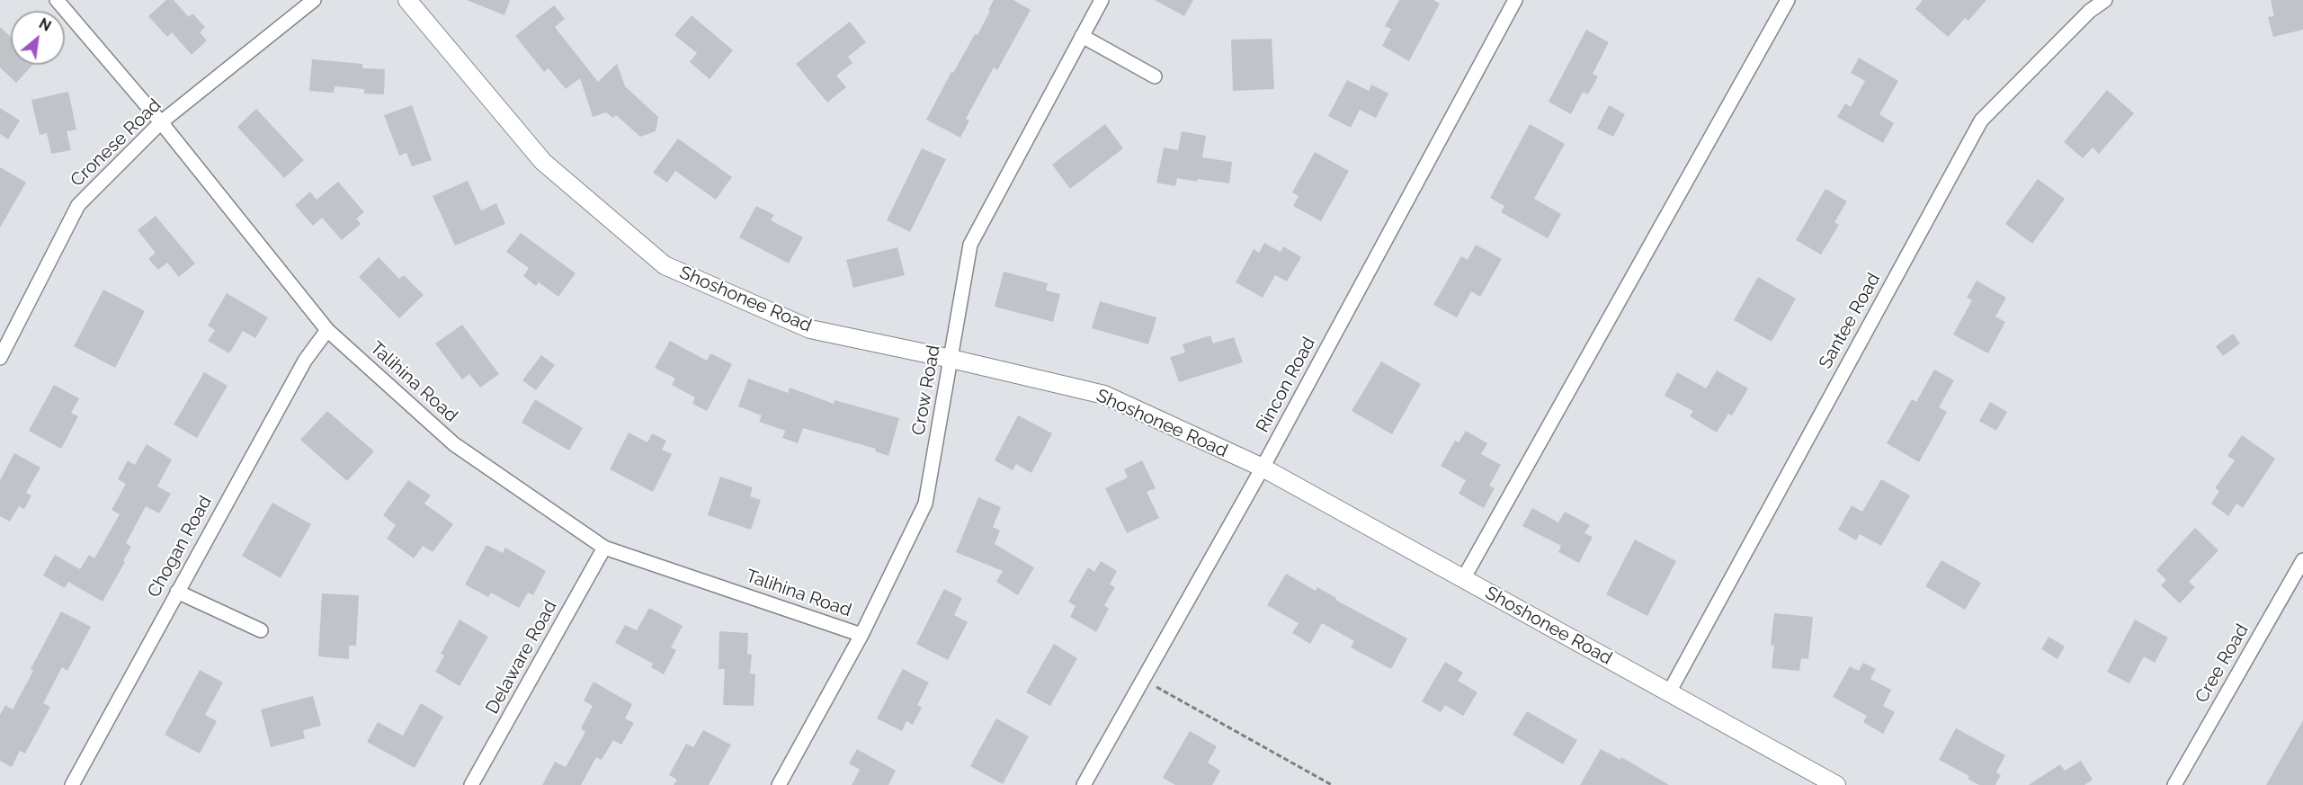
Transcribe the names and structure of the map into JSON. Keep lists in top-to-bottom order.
{
  "streets": {
    "street": [
      "Cronese Road",
      "Shoshonee Road",
      "Santee Road",
      "Talihina Road",
      "Rincon Road",
      "Crow Road",
      "Chogan Road",
      "Delaware Road",
      "Cree Road"
    ]
  },
  "crossings": [
    ["Cronese Road", "Talihina Road"],
    ["Shoshonee Road", "Santee Road"],
    ["Shoshonee Road", "Rincon Road"],
    ["Shoshonee Road", "Crow Road"],
    ["Talihina Road", "Crow Road"],
    ["Talihina Road", "Chogan Road"],
    ["Talihina Road", "Delaware Road"]
  ],
  "north": "top right"
}
